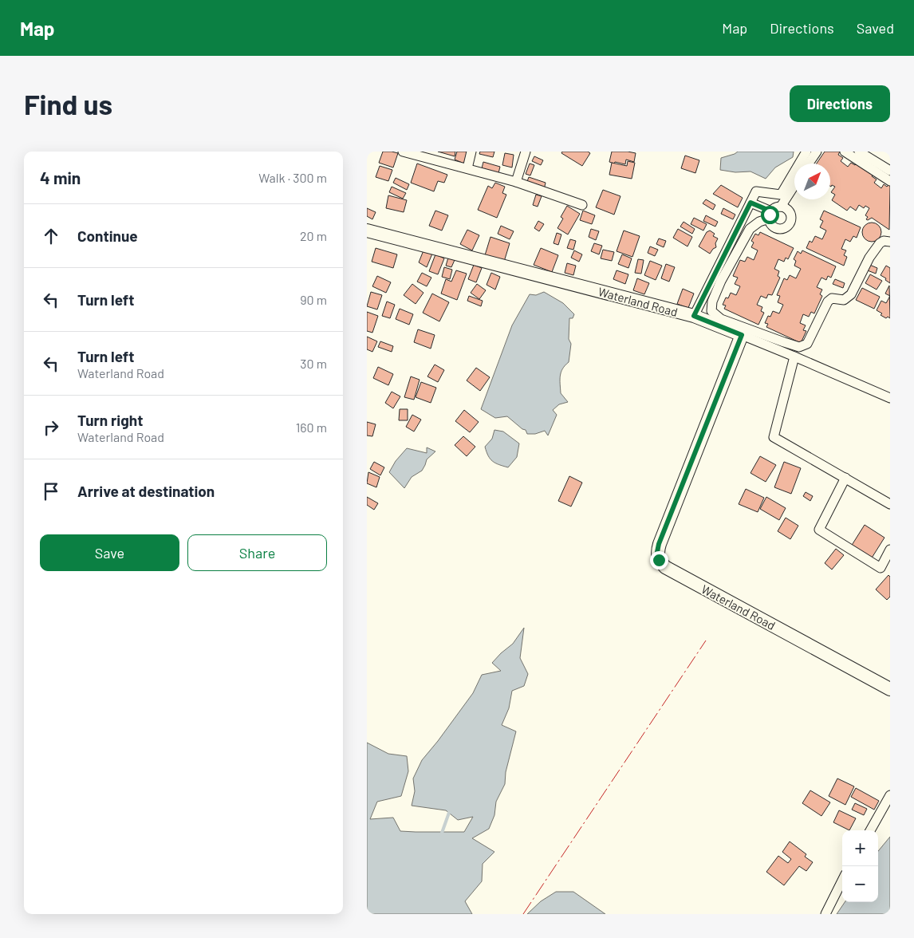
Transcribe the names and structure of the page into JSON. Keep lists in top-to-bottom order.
{
  "streets": {
    "main road": ["Waterland Road"]
  },
  "north": "top right",
  "page": {
    "header": "Map",
    "nav": ["Map", "Directions", "Saved"],
    "buttons": [
      "Directions",
      ["Save", "Share"]
    ],
    "title": "Find us",
    "heading": ["4 min", "Walk · 300 m"],
    "list": [
      ["Continue", "20 m"],
      ["Turn left", "90 m"],
      ["Turn left", "Waterland Road", "30 m"],
      ["Turn right", "Waterland Road", "160 m"],
      "Arrive at destination"
    ],
    "map_buttons": ["+", "−"]
  }
}
